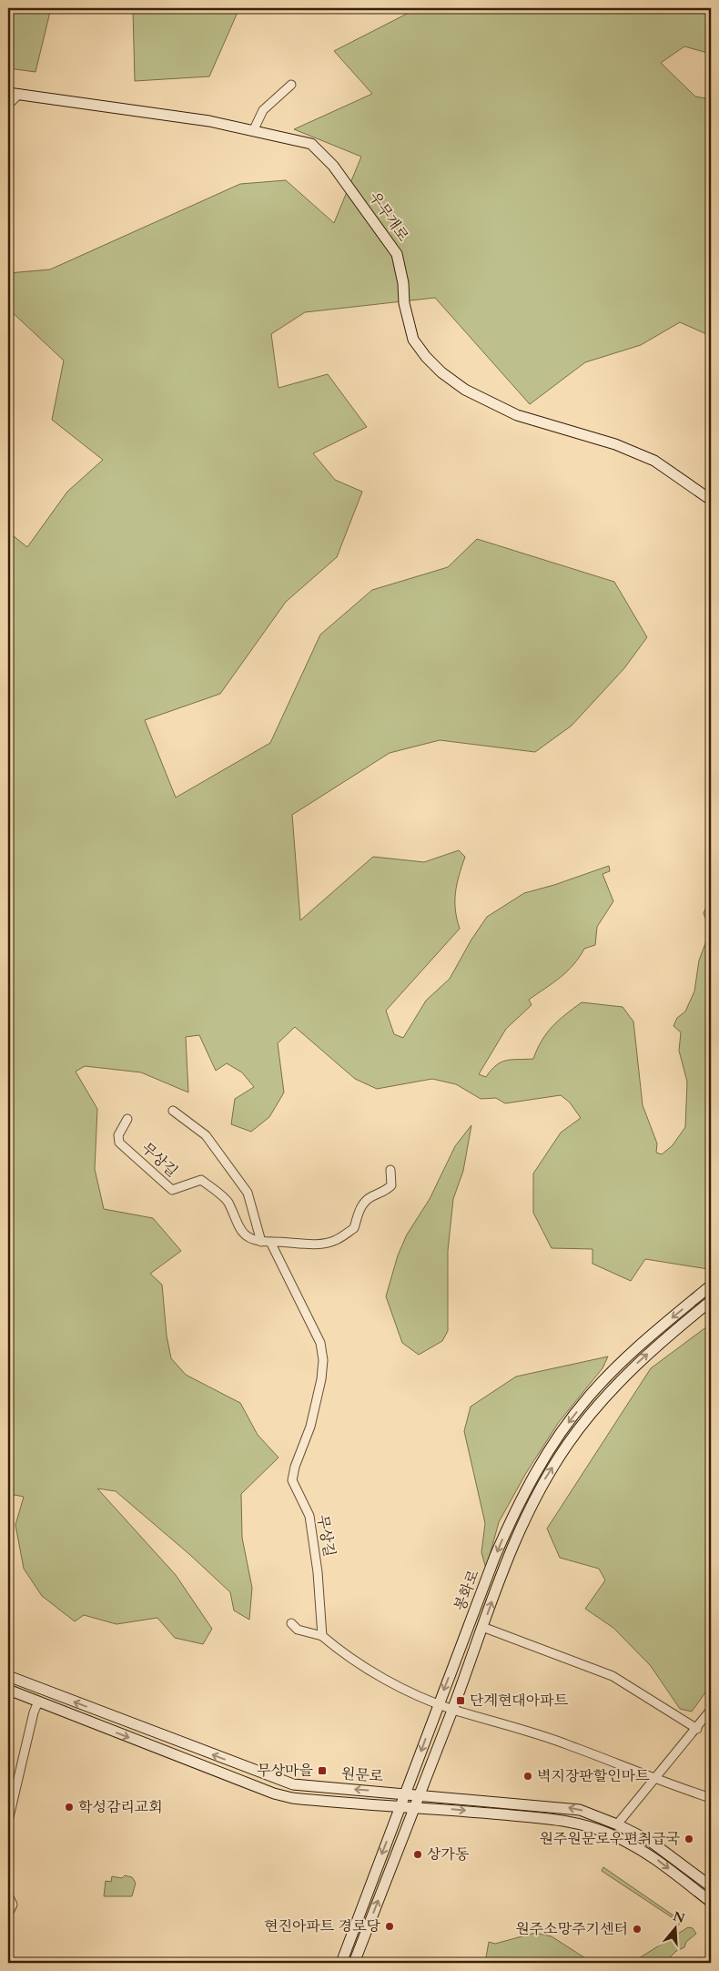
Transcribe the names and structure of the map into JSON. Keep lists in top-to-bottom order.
{
  "streets": {
    "street": [
      "우무개로",
      "무상길",
      "봉화로",
      "원문로"
    ]
  },
  "crossings": [
    ["봉화로", "원문로"]
  ],
  "places": {
    "transit": ["단계현대아파트", "무상마을"],
    "other": [
      "벽지장판할인마트",
      "학성감리교회",
      "원주원문로우편취급국",
      "상가동",
      "현진아파트 경로당",
      "원주소망주기센터"
    ]
  },
  "north": "top"
}
